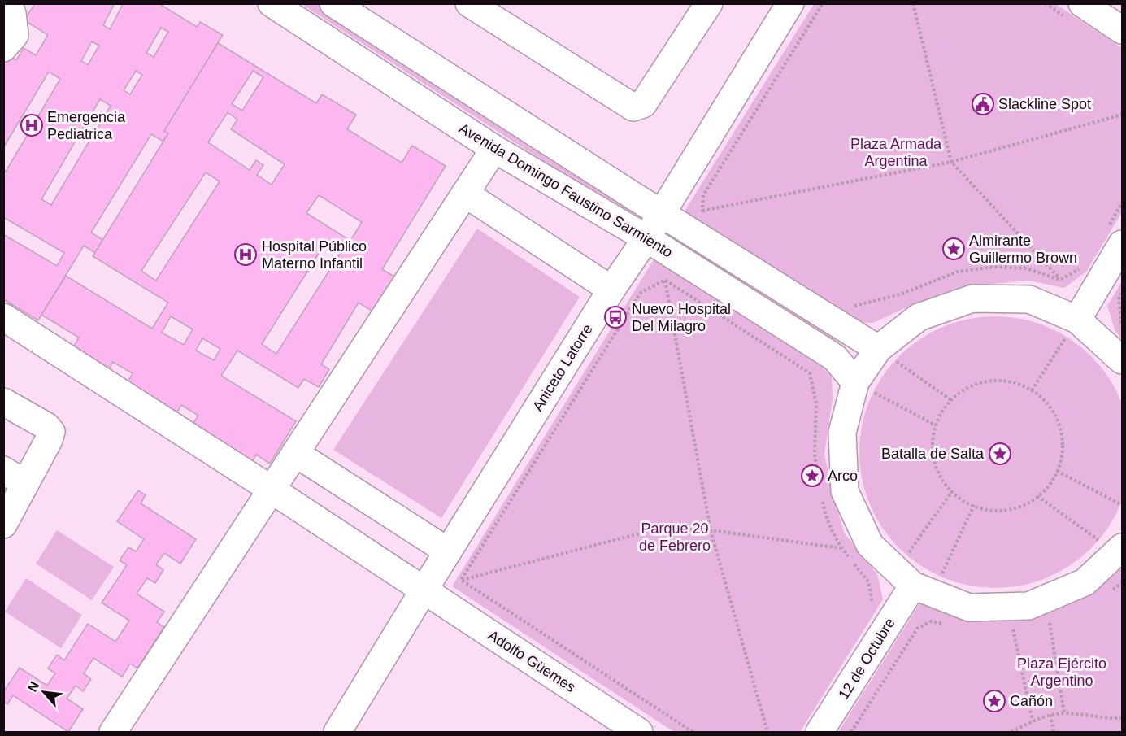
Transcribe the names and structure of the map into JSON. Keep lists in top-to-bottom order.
{
  "streets": {
    "main road": [
      "Avenida Domingo Faustino Sarmiento",
      "Aniceto Latorre",
      "12 de Octubre",
      "Adolfo Güemes"
    ]
  },
  "crossings": [
    ["Avenida Domingo Faustino Sarmiento", "Aniceto Latorre"],
    ["Aniceto Latorre", "Adolfo Güemes"]
  ],
  "parks": ["Plaza Armada Argentina", "Parque 20 de Febrero", "Plaza Ejército Argentino"],
  "places": {
    "public building": ["Slackline Spot"],
    "hospital": ["Emergencia Pediatrica", "Hospital Público Materno Infantil"],
    "place": [
      "Almirante Guillermo Brown",
      "Batalla de Salta",
      "Arco",
      "Cañón"
    ],
    "bus stop": ["Nuevo Hospital Del Milagro"]
  },
  "north": "top left"
}
